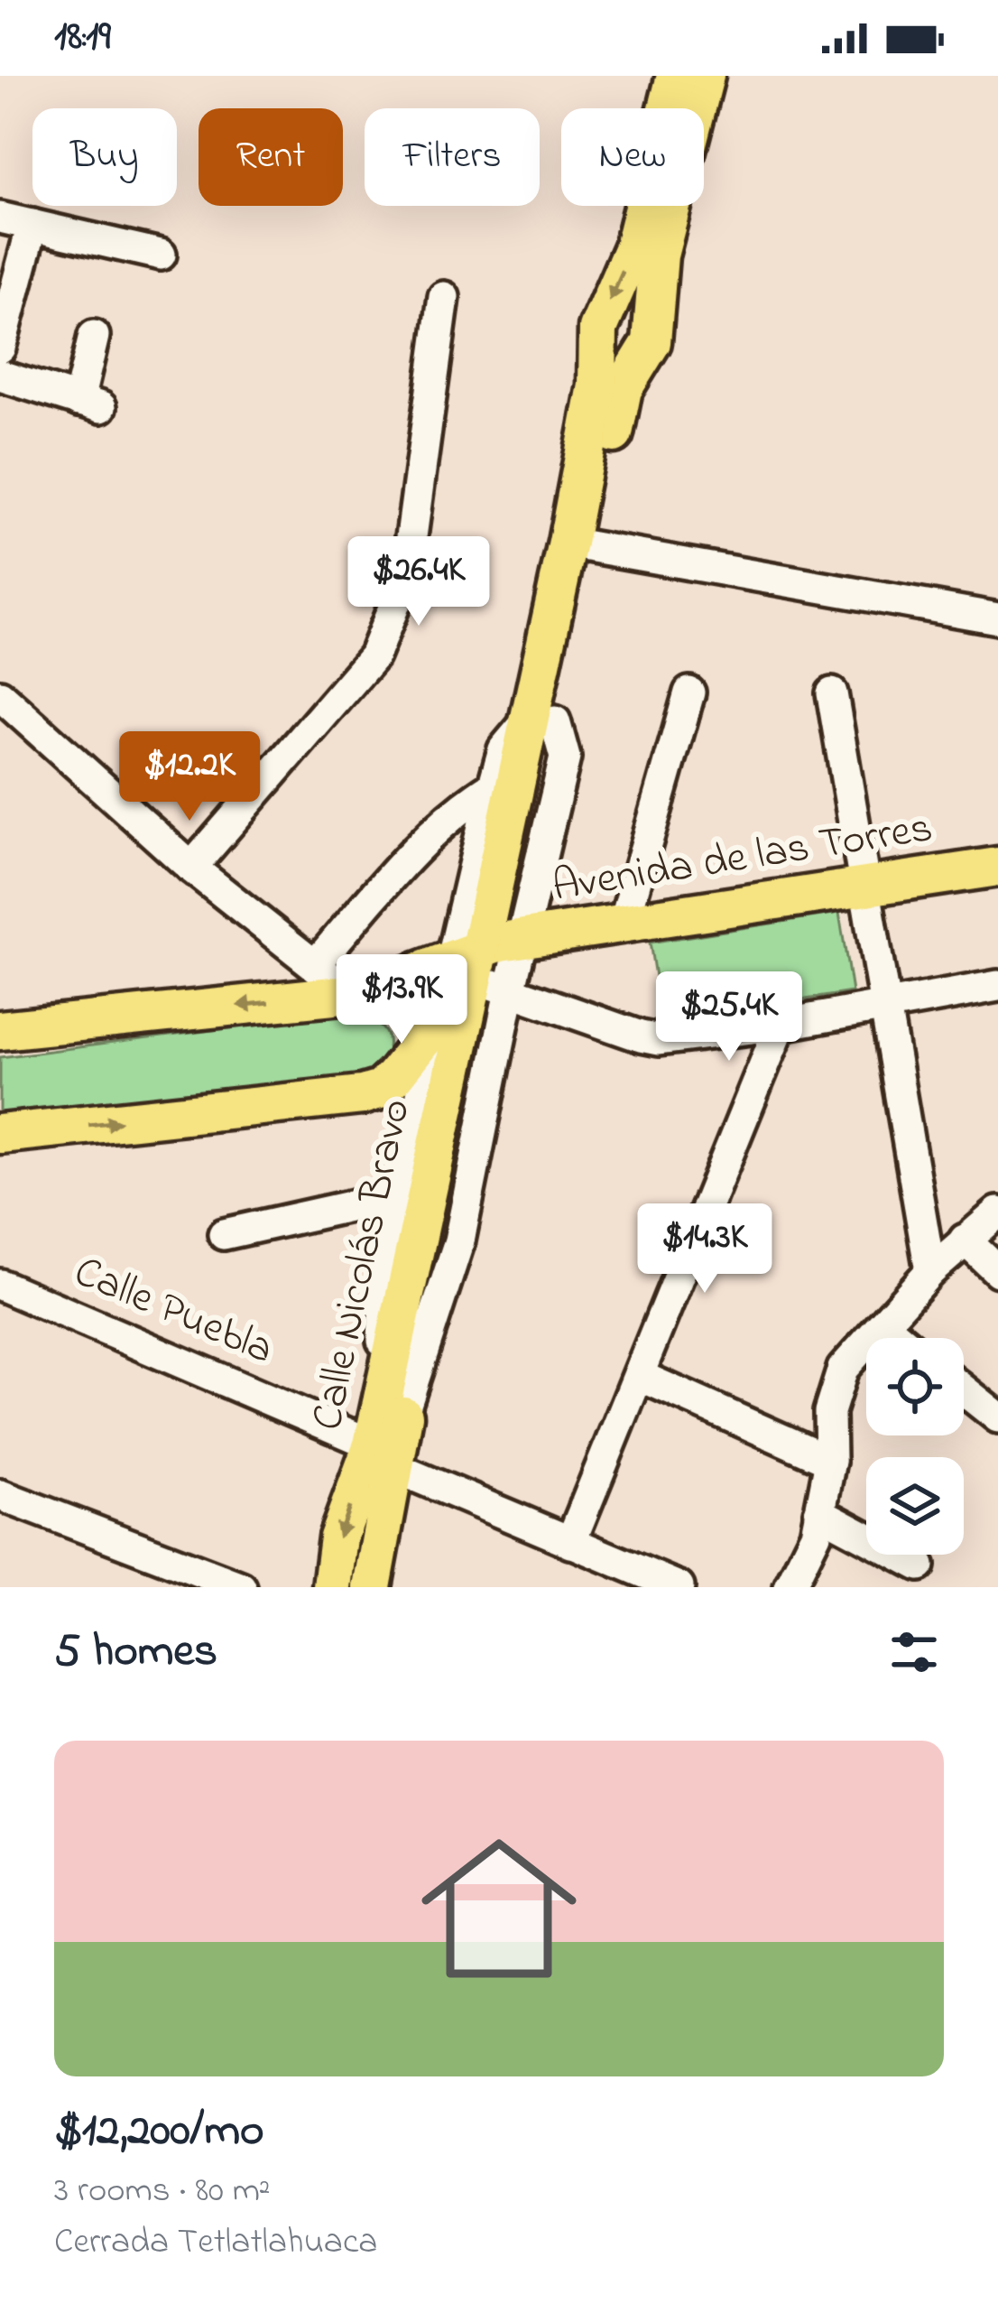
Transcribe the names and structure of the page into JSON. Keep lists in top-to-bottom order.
{
  "streets": {
    "main road": ["Avenida de las Torres", "Calle Nicolás Bravo"],
    "street": ["Calle Puebla"]
  },
  "crossings": [
    ["Avenida de las Torres", "Calle Nicolás Bravo"],
    ["Calle Nicolás Bravo", "Calle Puebla"]
  ],
  "page": {
    "status": "18:19",
    "chip": [
      "Buy",
      "Rent",
      "Filters",
      "New"
    ],
    "price": [
      "$26.4K",
      "$12.2K",
      "$13.9K",
      "$25.4K",
      "$14.3K"
    ],
    "heading": "5 homes",
    "list": [
      {
        "name": "$12,200/mo",
        "note": "3 rooms · 80 m² · Cerrada Tetlatlahuaca"
      }
    ]
  }
}
